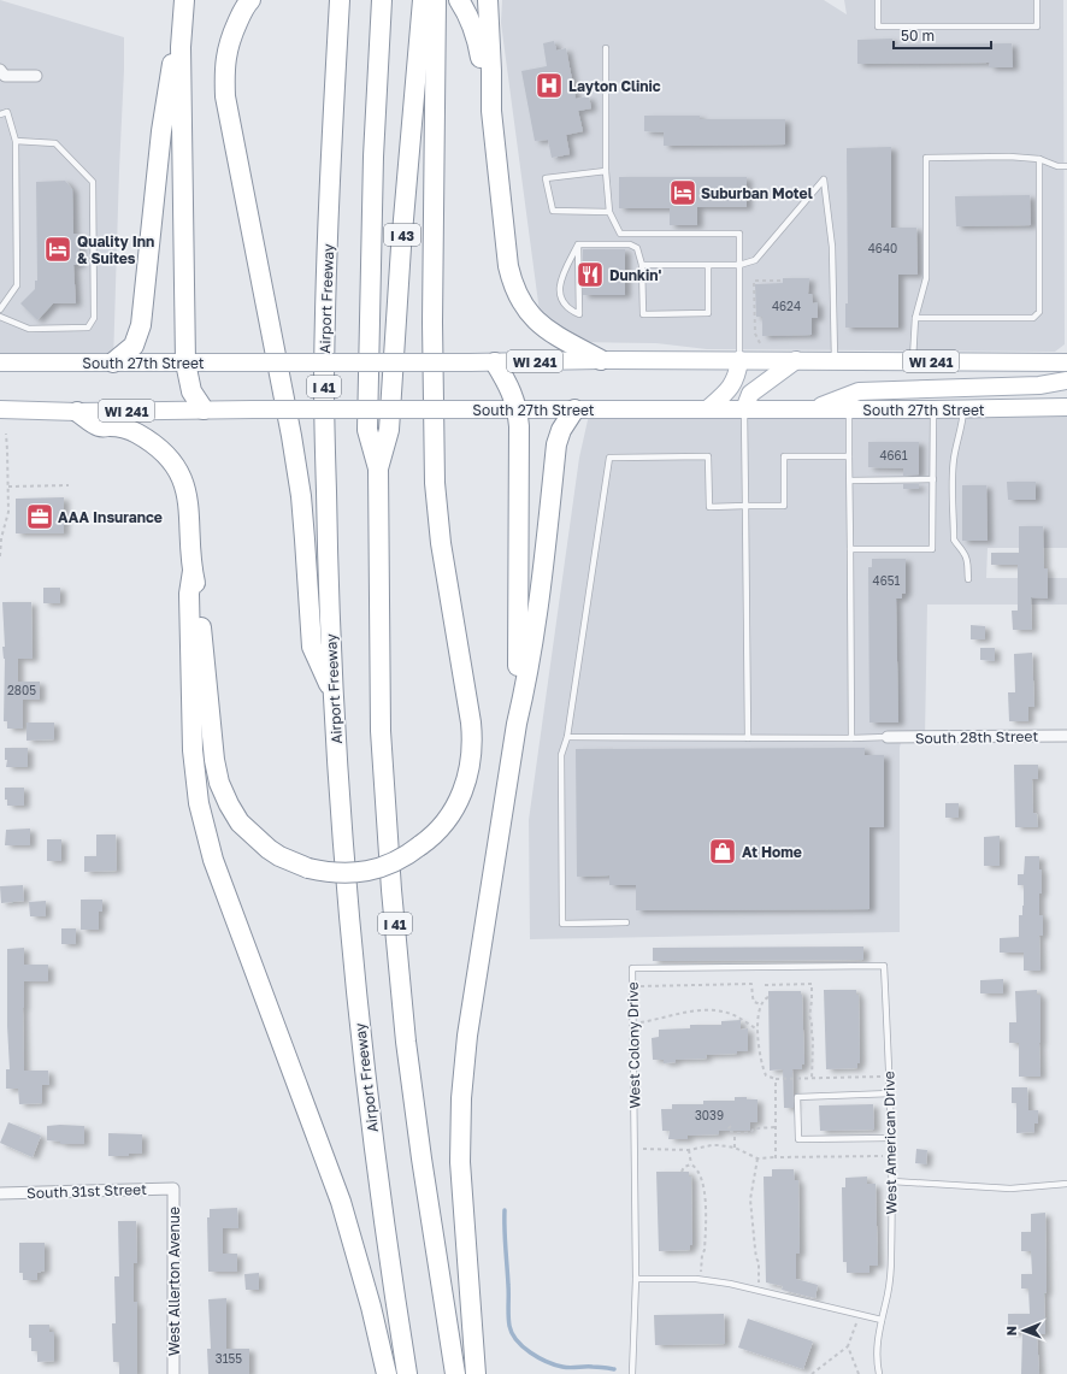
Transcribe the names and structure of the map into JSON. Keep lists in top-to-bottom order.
{
  "streets": {
    "highway": ["I 43", "Airport Freeway", "I 41"],
    "main road": ["WI 241", "South 27th Street"],
    "street": ["South 28th Street", "South 31st Street", "West Allerton Avenue"],
    "lane": ["West Colony Drive", "West American Drive"]
  },
  "crossings": [
    ["I 43", "I 41"],
    ["West Colony Drive", "West American Drive"],
    ["South 31st Street", "West Allerton Avenue"]
  ],
  "places": {
    "hospital": ["Layton Clinic"],
    "hotel": ["Suburban Motel", "Quality Inn & Suites"],
    "restaurant": ["Dunkin'"],
    "office": ["AAA Insurance"],
    "shop": ["At Home"]
  },
  "house_numbers": [
    "4640",
    "4624",
    "4661",
    "4651",
    "2805",
    "3039",
    "3155"
  ],
  "scale_bar": "50 m",
  "north": "left"
}
